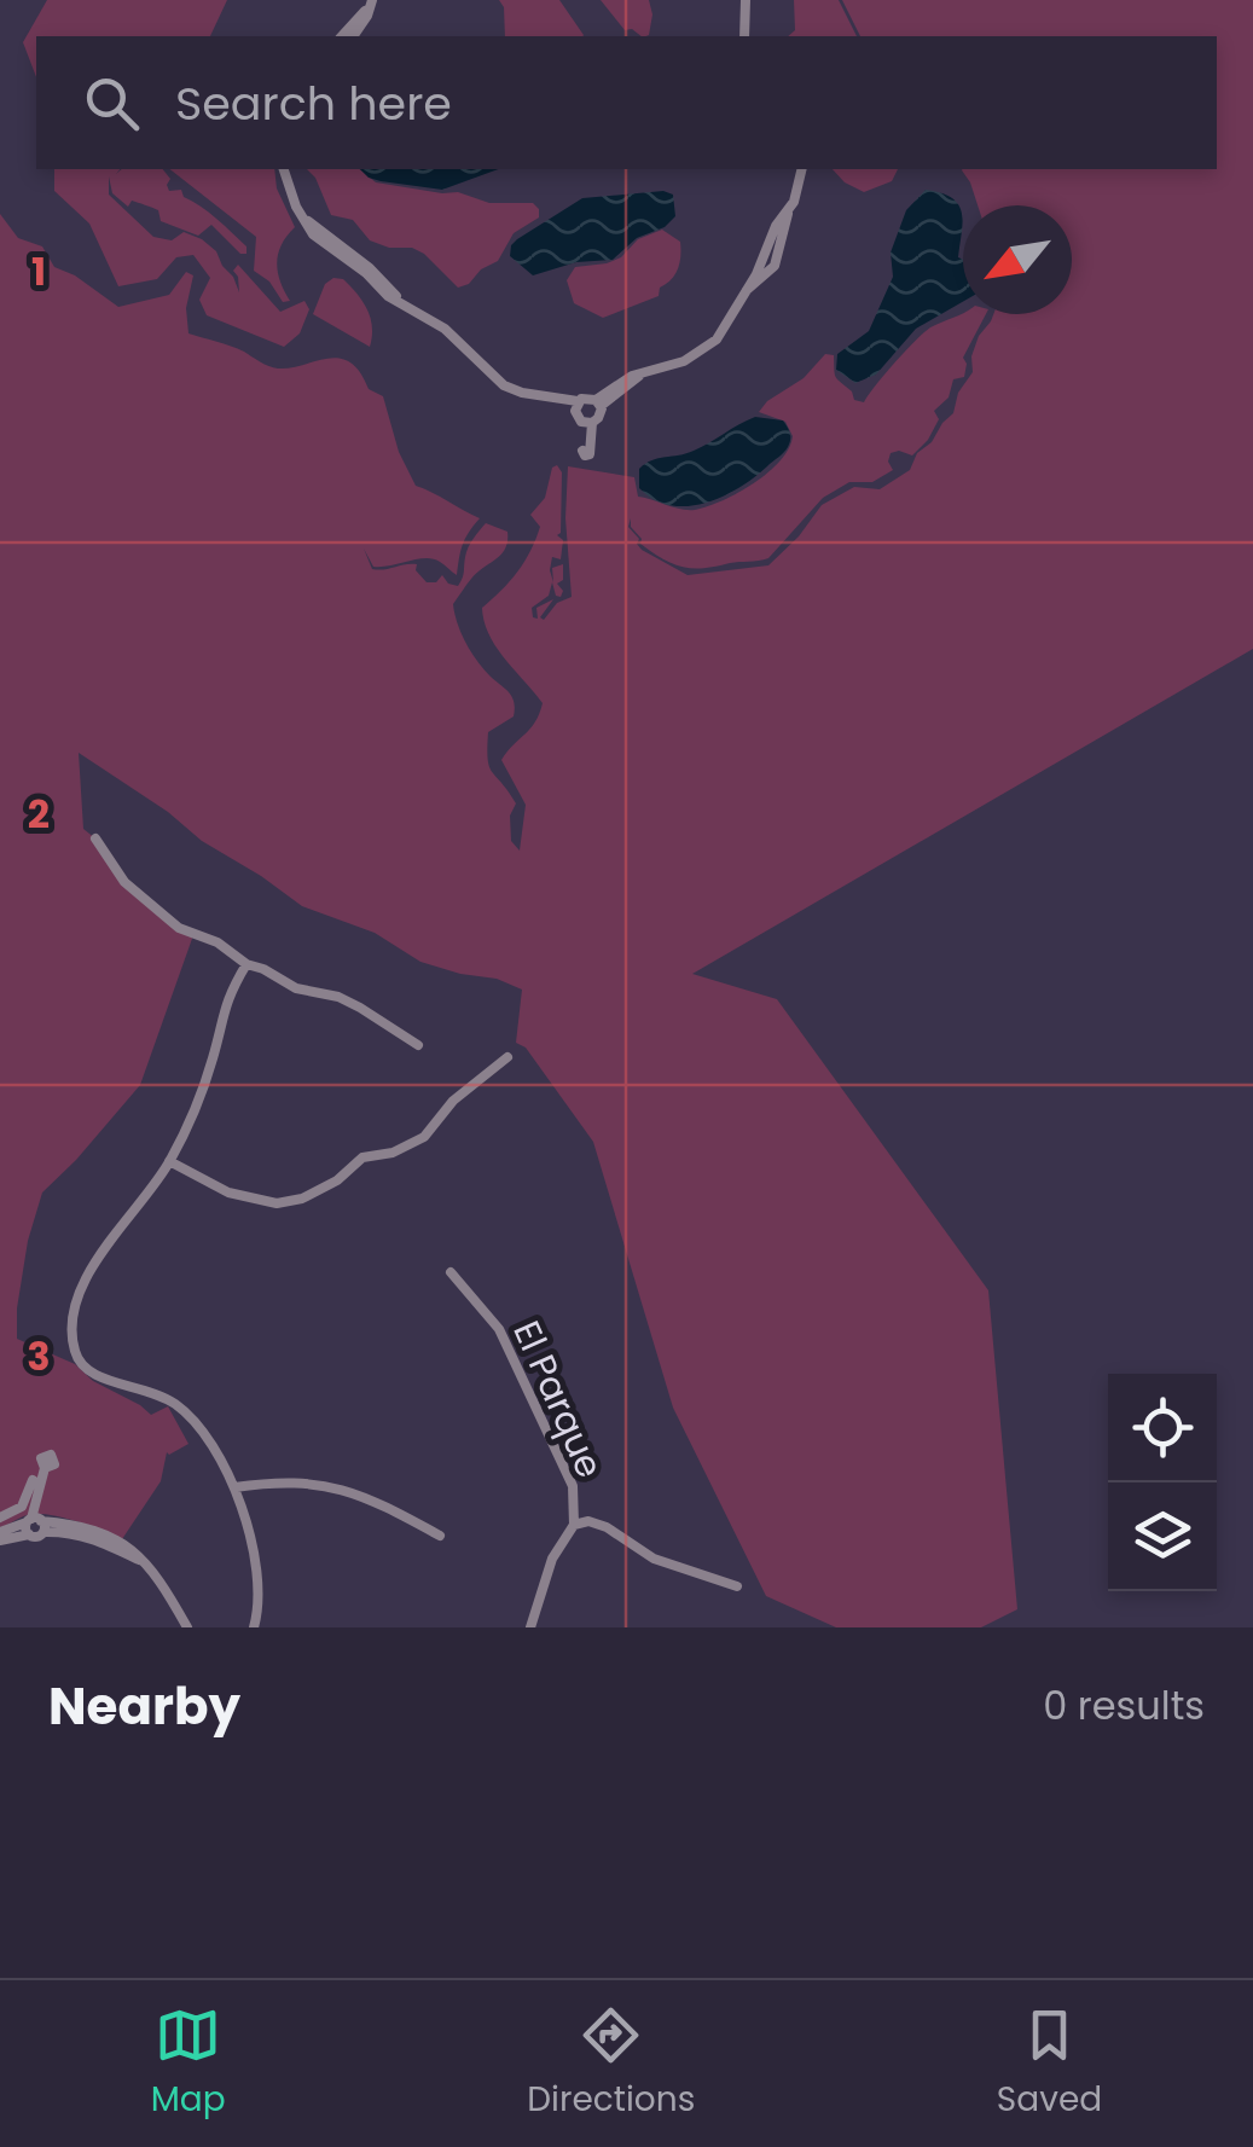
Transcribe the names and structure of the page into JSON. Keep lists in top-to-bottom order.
{
  "streets": {
    "street": ["El Parque"]
  },
  "north": "bottom left",
  "page": {
    "search": "Search here",
    "heading": ["Nearby", "0 results"],
    "nav": ["Map", "Directions", "Saved"]
  },
  "grid": {
    "rows": ["1", "2", "3"]
  }
}
